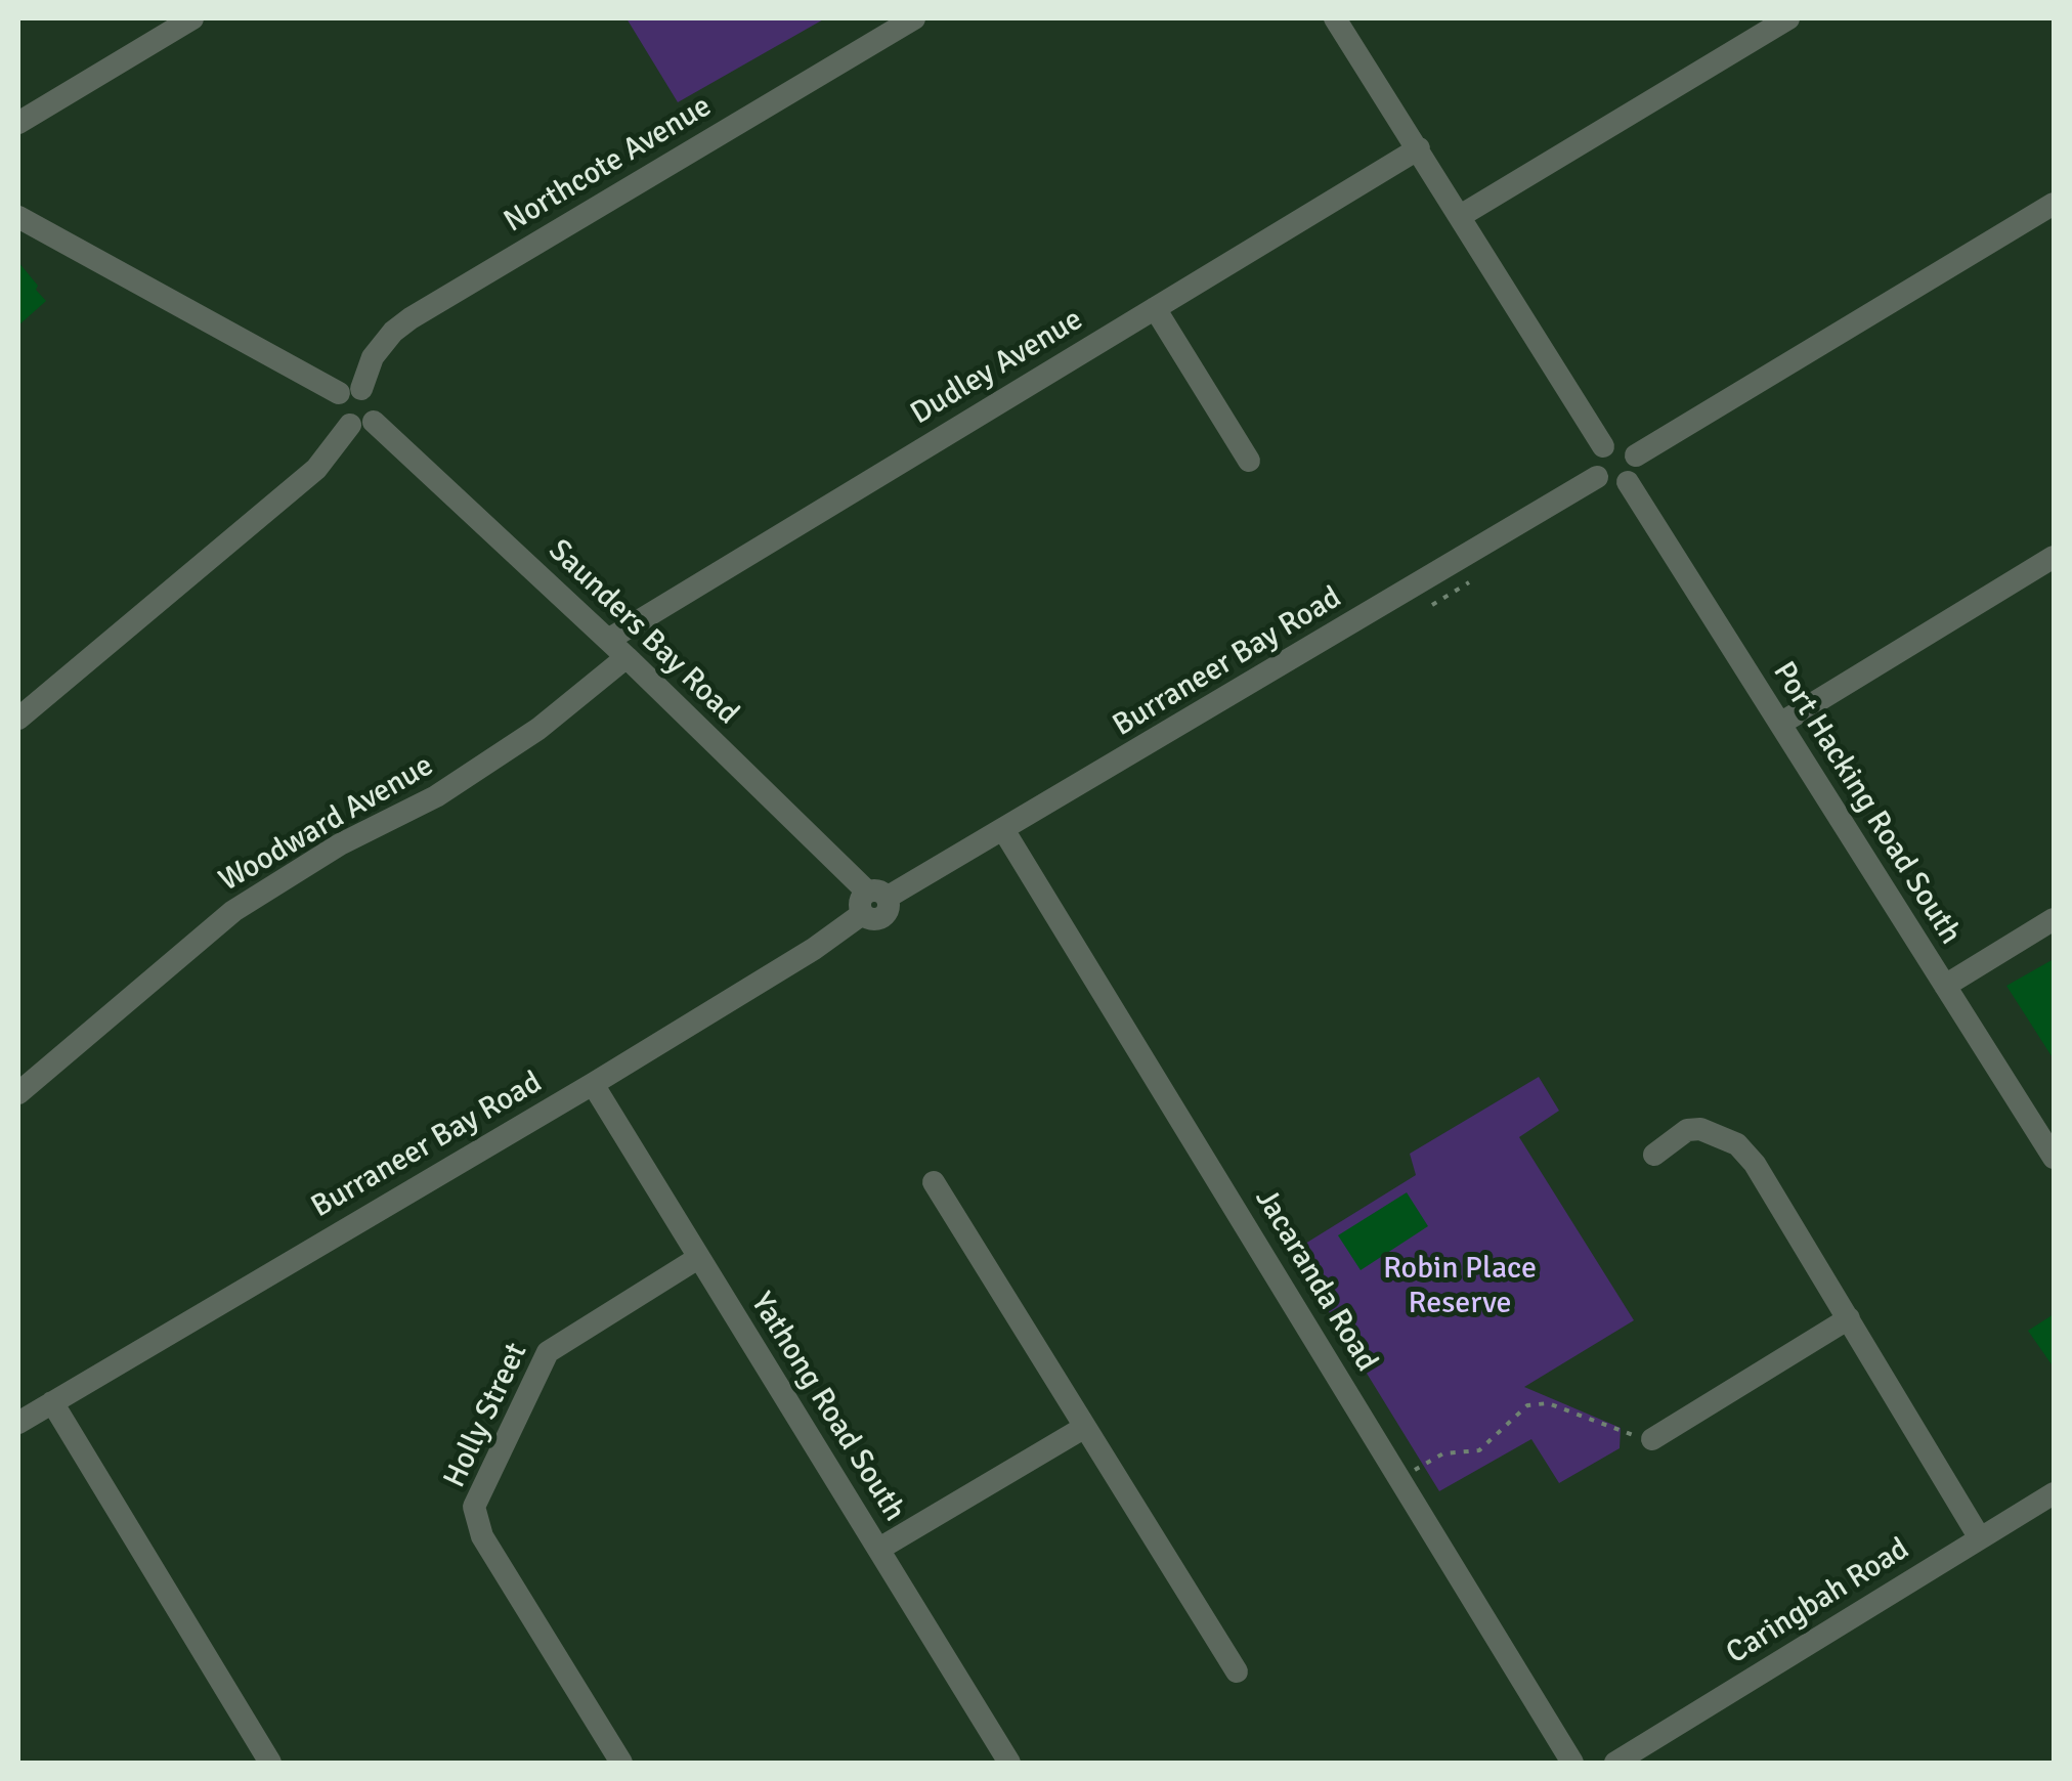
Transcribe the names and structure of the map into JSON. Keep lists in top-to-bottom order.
{
  "streets": {
    "street": [
      "Northcote Avenue",
      "Dudley Avenue",
      "Saunders Bay Road",
      "Burraneer Bay Road",
      "Port Hacking Road South",
      "Woodward Avenue",
      "Jacaranda Road",
      "Yathong Road South",
      "Holly Street",
      "Caringbah Road"
    ]
  },
  "crossings": [
    ["Dudley Avenue", "Saunders Bay Road"],
    ["Saunders Bay Road", "Burraneer Bay Road"],
    ["Saunders Bay Road", "Woodward Avenue"],
    ["Burraneer Bay Road", "Port Hacking Road South"],
    ["Burraneer Bay Road", "Jacaranda Road"],
    ["Burraneer Bay Road", "Yathong Road South"],
    ["Yathong Road South", "Holly Street"]
  ],
  "parks": ["Robin Place Reserve"]
}
